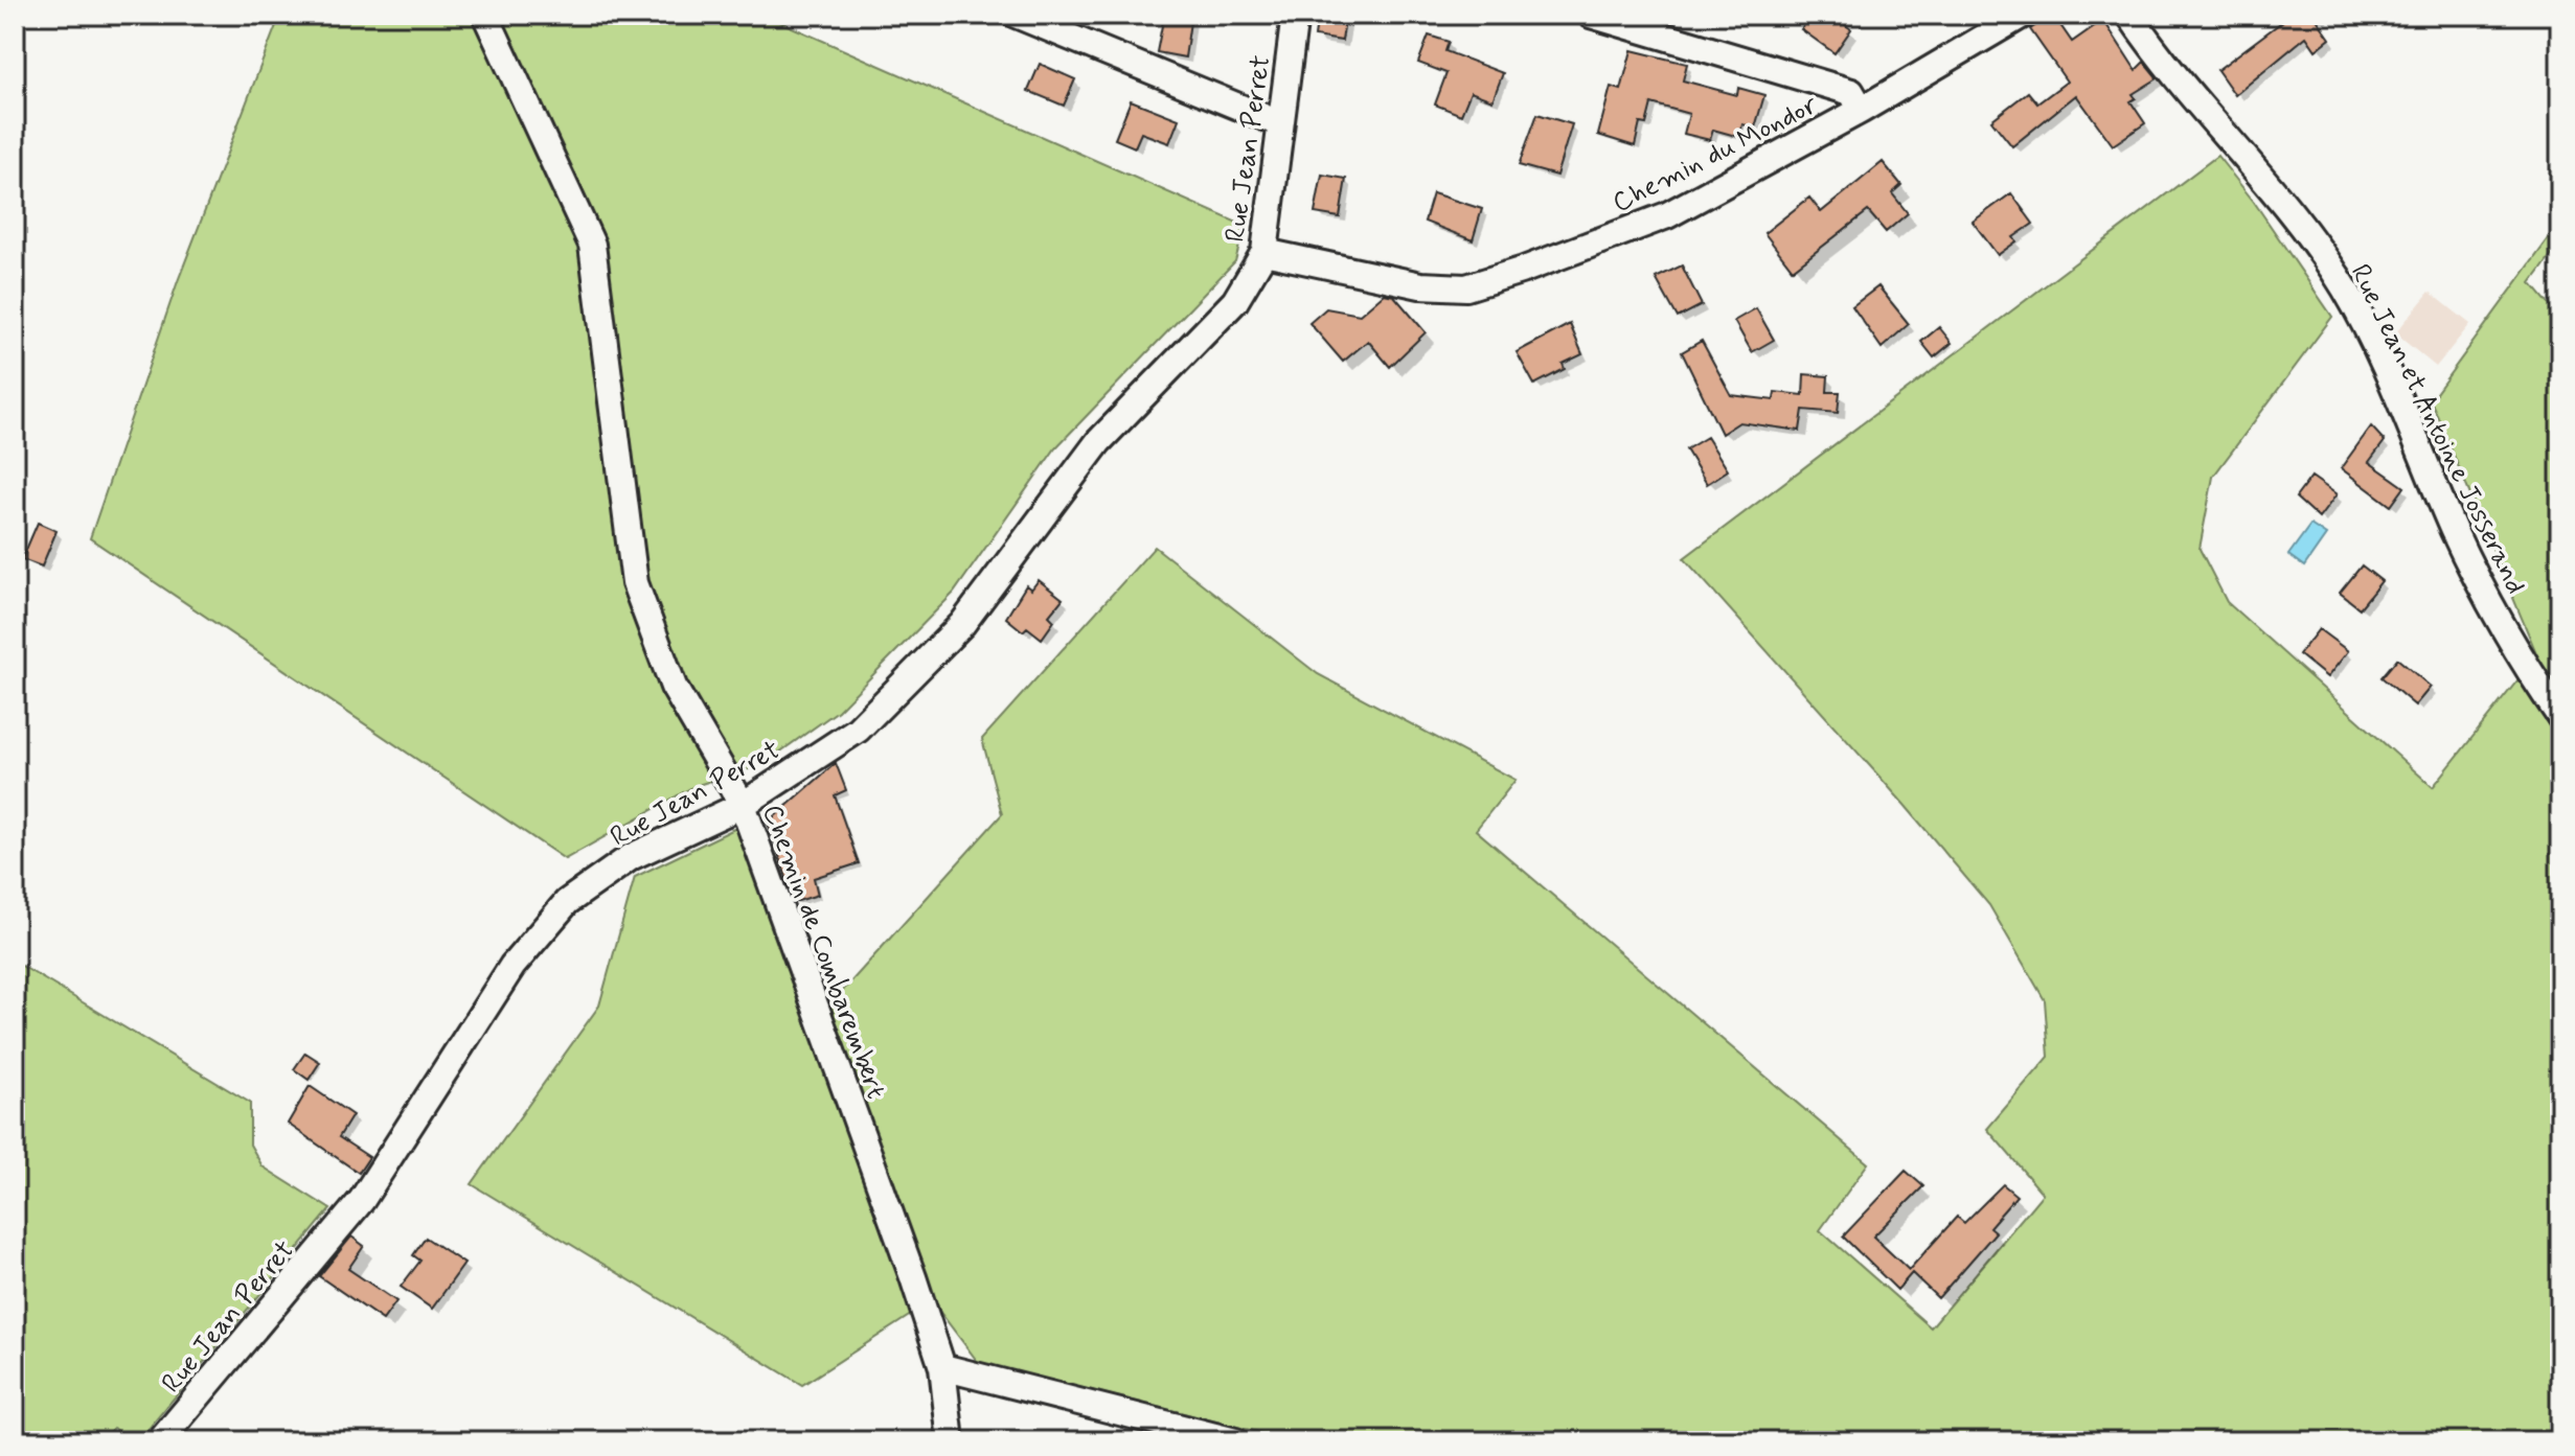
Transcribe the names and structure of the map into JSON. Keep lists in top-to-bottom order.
{
  "streets": {
    "street": [
      "Rue Jean Perret",
      "Chemin du Mondor",
      "Rue Jean et Antoine Josserand",
      "Chemin de Combarembert"
    ]
  },
  "crossings": [
    ["Rue Jean Perret", "Chemin du Mondor"],
    ["Rue Jean Perret", "Chemin de Combarembert"]
  ]
}
